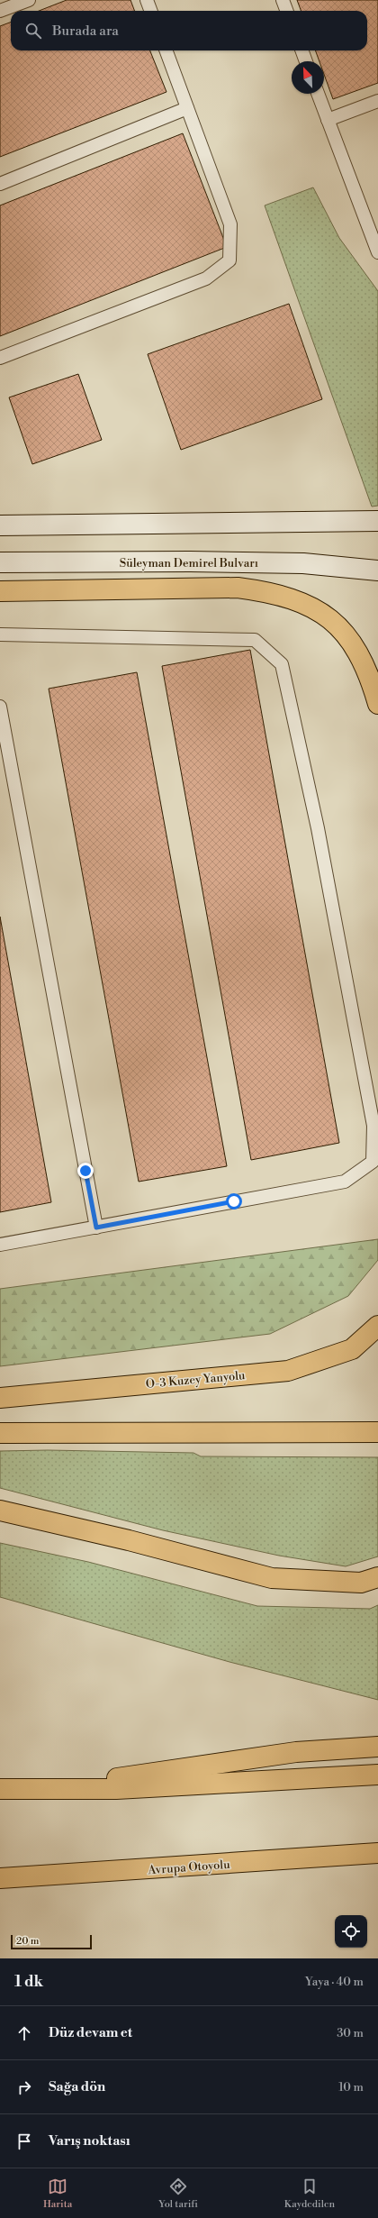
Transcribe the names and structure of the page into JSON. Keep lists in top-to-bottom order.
{
  "streets": {
    "main road": ["Süleyman Demirel Bulvarı", "O-3 Kuzey Yanyolu", "Avrupa Otoyolu"]
  },
  "scale_bar": "20 m",
  "north": "top left",
  "page": {
    "search": "Burada ara",
    "scale": "20 m",
    "heading": ["1 dk", "Yaya · 40 m"],
    "list": [
      ["Düz devam et", "30 m"],
      ["Sağa dön", "10 m"],
      "Varış noktası"
    ],
    "nav": ["Harita", "Yol tarifi", "Kaydedilen"]
  }
}
